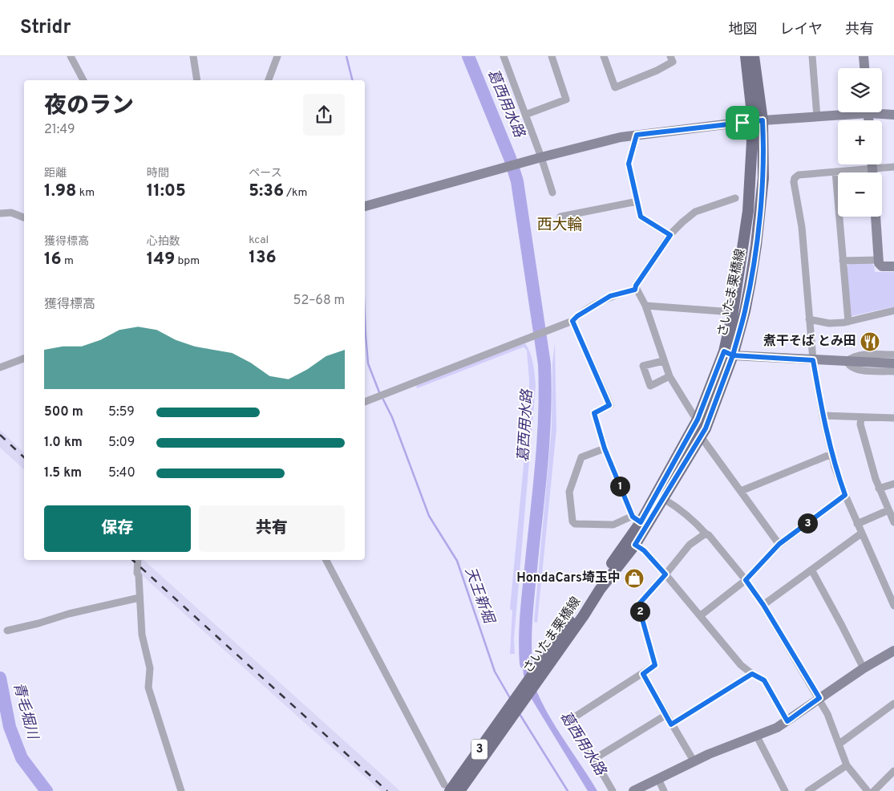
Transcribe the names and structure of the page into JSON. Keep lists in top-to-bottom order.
{
  "streets": {
    "main road": ["さいたま栗橋線", "3"]
  },
  "districts": ["西大輪"],
  "water": ["葛西用水路", "天王新堀", "青毛堀川"],
  "places": {
    "restaurant": ["煮干そば とみ田"],
    "shop": ["HondaCars埼玉中"]
  },
  "page": {
    "header": "Stridr",
    "nav": ["地図", "レイヤ", "共有"],
    "map_buttons": ["+", "−"],
    "heading": ["夜のラン", "21:49"],
    "stats": [
      ["距離", "1.98 km"],
      ["時間", "11:05"],
      ["ペース", "5:36 /km"],
      ["獲得標高", "16 m"],
      ["心拍数", "149 bpm"],
      ["kcal", "136"]
    ],
    "chart": ["獲得標高", "52–68 m"],
    "list": [
      {
        "name": "500 m",
        "note": "5:59"
      },
      {
        "name": "1.0 km",
        "note": "5:09"
      },
      {
        "name": "1.5 km",
        "note": "5:40"
      }
    ],
    "pins": ["1", "3", "2"],
    "buttons": ["保存", "共有"]
  }
}
